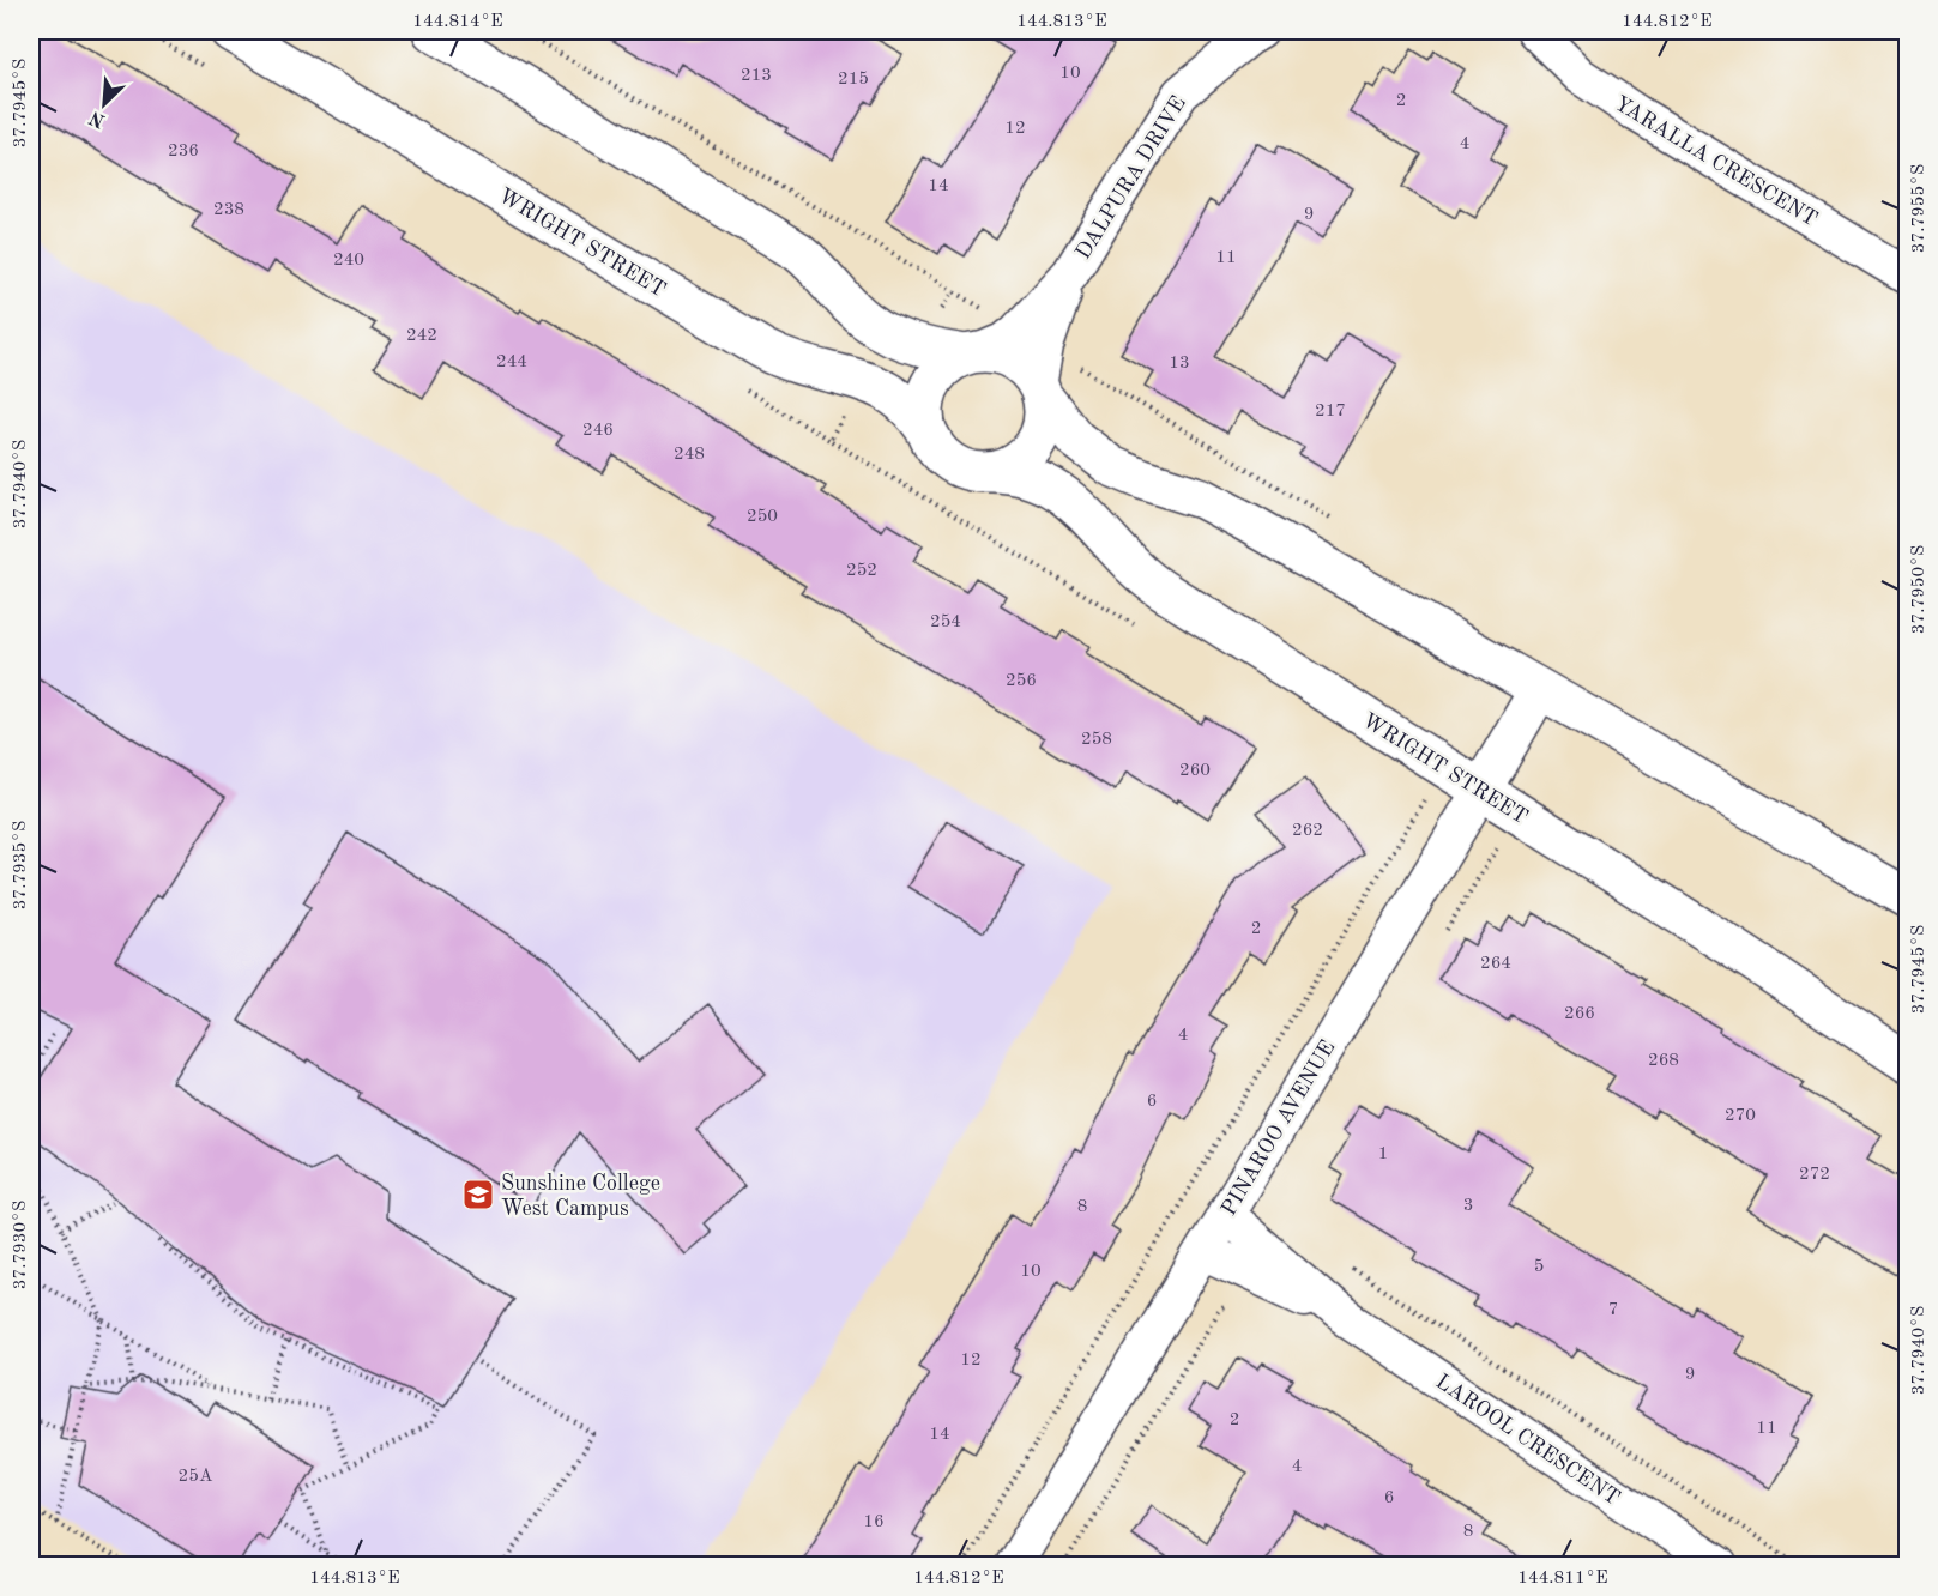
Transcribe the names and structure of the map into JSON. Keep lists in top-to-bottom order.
{
  "streets": {
    "street": [
      "YARALLA CRESCENT",
      "DALPURA DRIVE",
      "WRIGHT STREET",
      "PINAROO AVENUE",
      "LAROOL CRESCENT"
    ]
  },
  "crossings": [
    ["DALPURA DRIVE", "WRIGHT STREET"],
    ["WRIGHT STREET", "PINAROO AVENUE"],
    ["PINAROO AVENUE", "LAROOL CRESCENT"]
  ],
  "places": {
    "school or university": ["Sunshine College West Campus"]
  },
  "house_numbers": [
    "10",
    "213",
    "215",
    "2",
    "12",
    "4",
    "236",
    "14",
    "238",
    "9",
    "11",
    "240",
    "242",
    "244",
    "13",
    "217",
    "246",
    "248",
    "250",
    "252",
    "254",
    "256",
    "258",
    "260",
    "262",
    "2",
    "264",
    "266",
    "4",
    "268",
    "6",
    "270",
    "1",
    "272",
    "3",
    "8",
    "5",
    "10",
    "7",
    "12",
    "9",
    "2",
    "11",
    "14",
    "4",
    "25A",
    "6",
    "16",
    "8"
  ],
  "north": "bottom left",
  "coordinates": [
    "144.814°E",
    "144.813°E",
    "144.812°E",
    "37.7945°S",
    "37.7955°S",
    "37.7940°S",
    "37.7950°S",
    "37.7935°S",
    "37.7930°S",
    "144.811°E"
  ]
}
